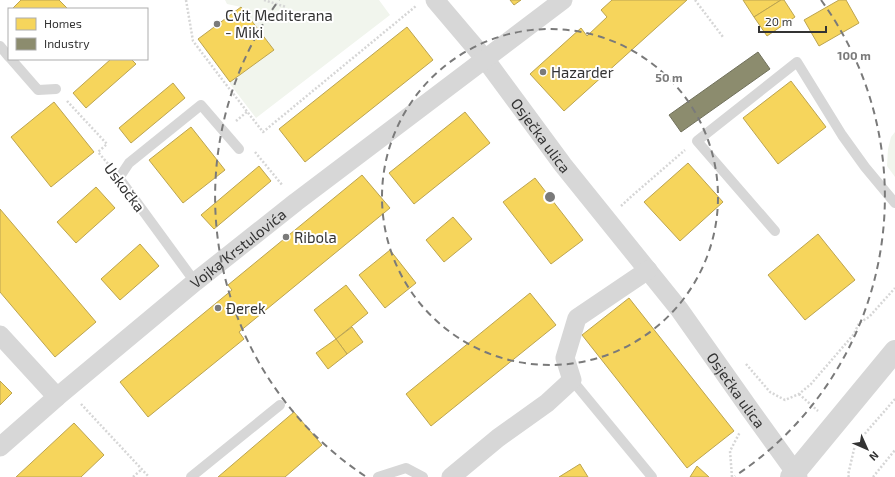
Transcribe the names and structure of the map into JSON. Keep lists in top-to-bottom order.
{
  "streets": {
    "street": ["Osječka ulica", "Vojka Krstulovića"],
    "lane": ["Uskočka"]
  },
  "crossings": [
    ["Osječka ulica", "Vojka Krstulovića"],
    ["Uskočka", "Vojka Krstulovića"]
  ],
  "places": [
    "Cvit Mediterana - Miki",
    "Hazarder",
    "Ribola",
    "Đerek"
  ],
  "legend": ["Homes", "Industry"],
  "scale_bar": "20 m",
  "north": "bottom right",
  "rings": ["100 m", "50 m"]
}
